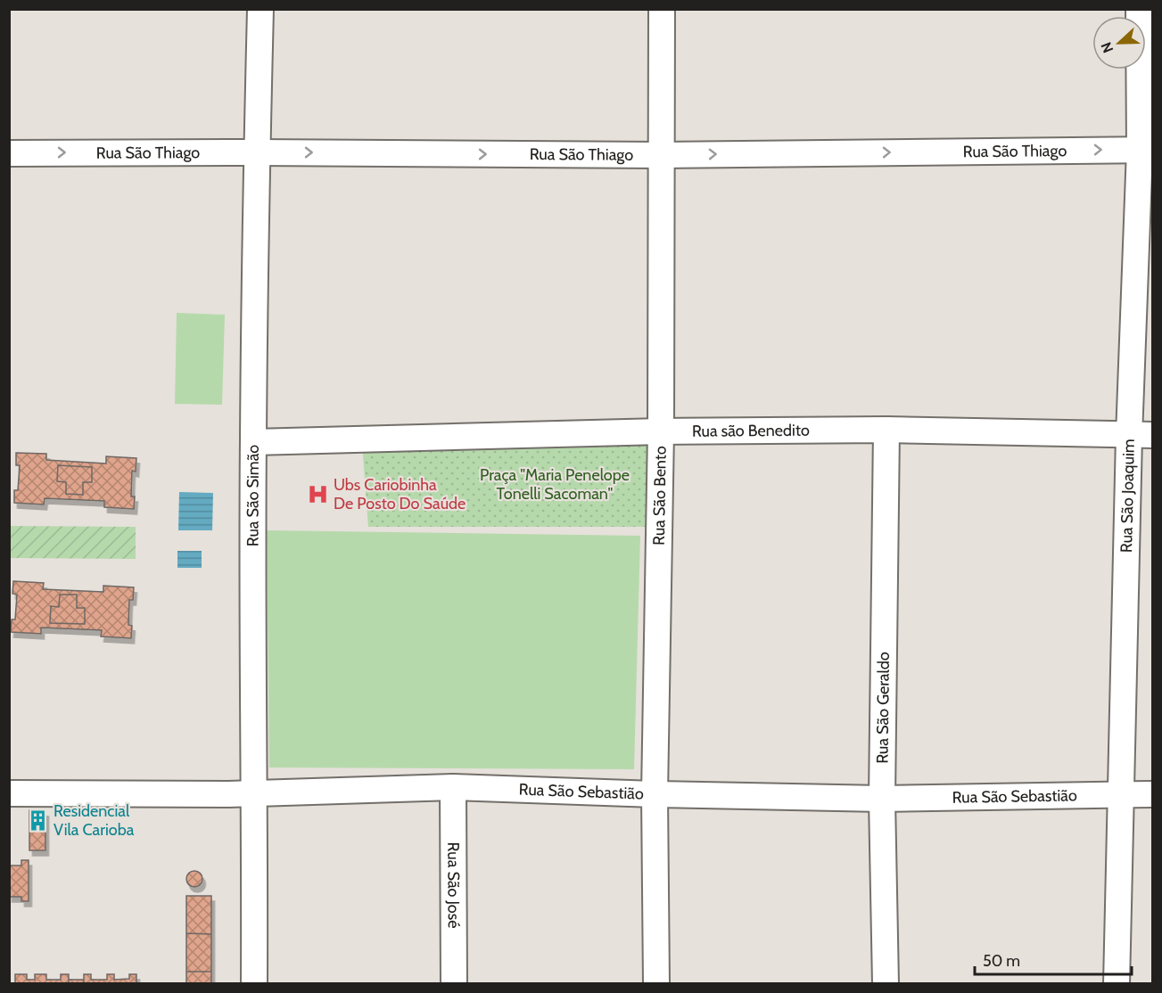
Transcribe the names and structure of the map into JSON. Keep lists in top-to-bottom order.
{
  "streets": {
    "street": [
      "Rua São Thiago",
      "Rua são Benedito",
      "Rua São Simão",
      "Rua São Bento",
      "Rua São Joaquim",
      "Rua São Geraldo",
      "Rua São Sebastião",
      "Rua São José"
    ]
  },
  "crossings": [
    ["Rua São Thiago", "Rua São Simão"],
    ["Rua São Thiago", "Rua São Bento"],
    ["Rua São Thiago", "Rua São Joaquim"],
    ["Rua são Benedito", "Rua São Simão"],
    ["Rua são Benedito", "Rua São Bento"],
    ["Rua são Benedito", "Rua São Joaquim"],
    ["Rua são Benedito", "Rua São Geraldo"],
    ["Rua São Simão", "Rua São Sebastião"],
    ["Rua São Bento", "Rua São Sebastião"],
    ["Rua São Joaquim", "Rua São Sebastião"],
    ["Rua São Geraldo", "Rua São Sebastião"],
    ["Rua São Sebastião", "Rua São José"]
  ],
  "one_way": ["Rua São Thiago"],
  "parks": ["Praça \"Maria Penelope Tonelli Sacoman\""],
  "places": {
    "hospital": ["Ubs Cariobinha De Posto Do Saúde"],
    "building": ["Residencial Vila Carioba"]
  },
  "scale_bar": "50 m",
  "north": "left"
}
